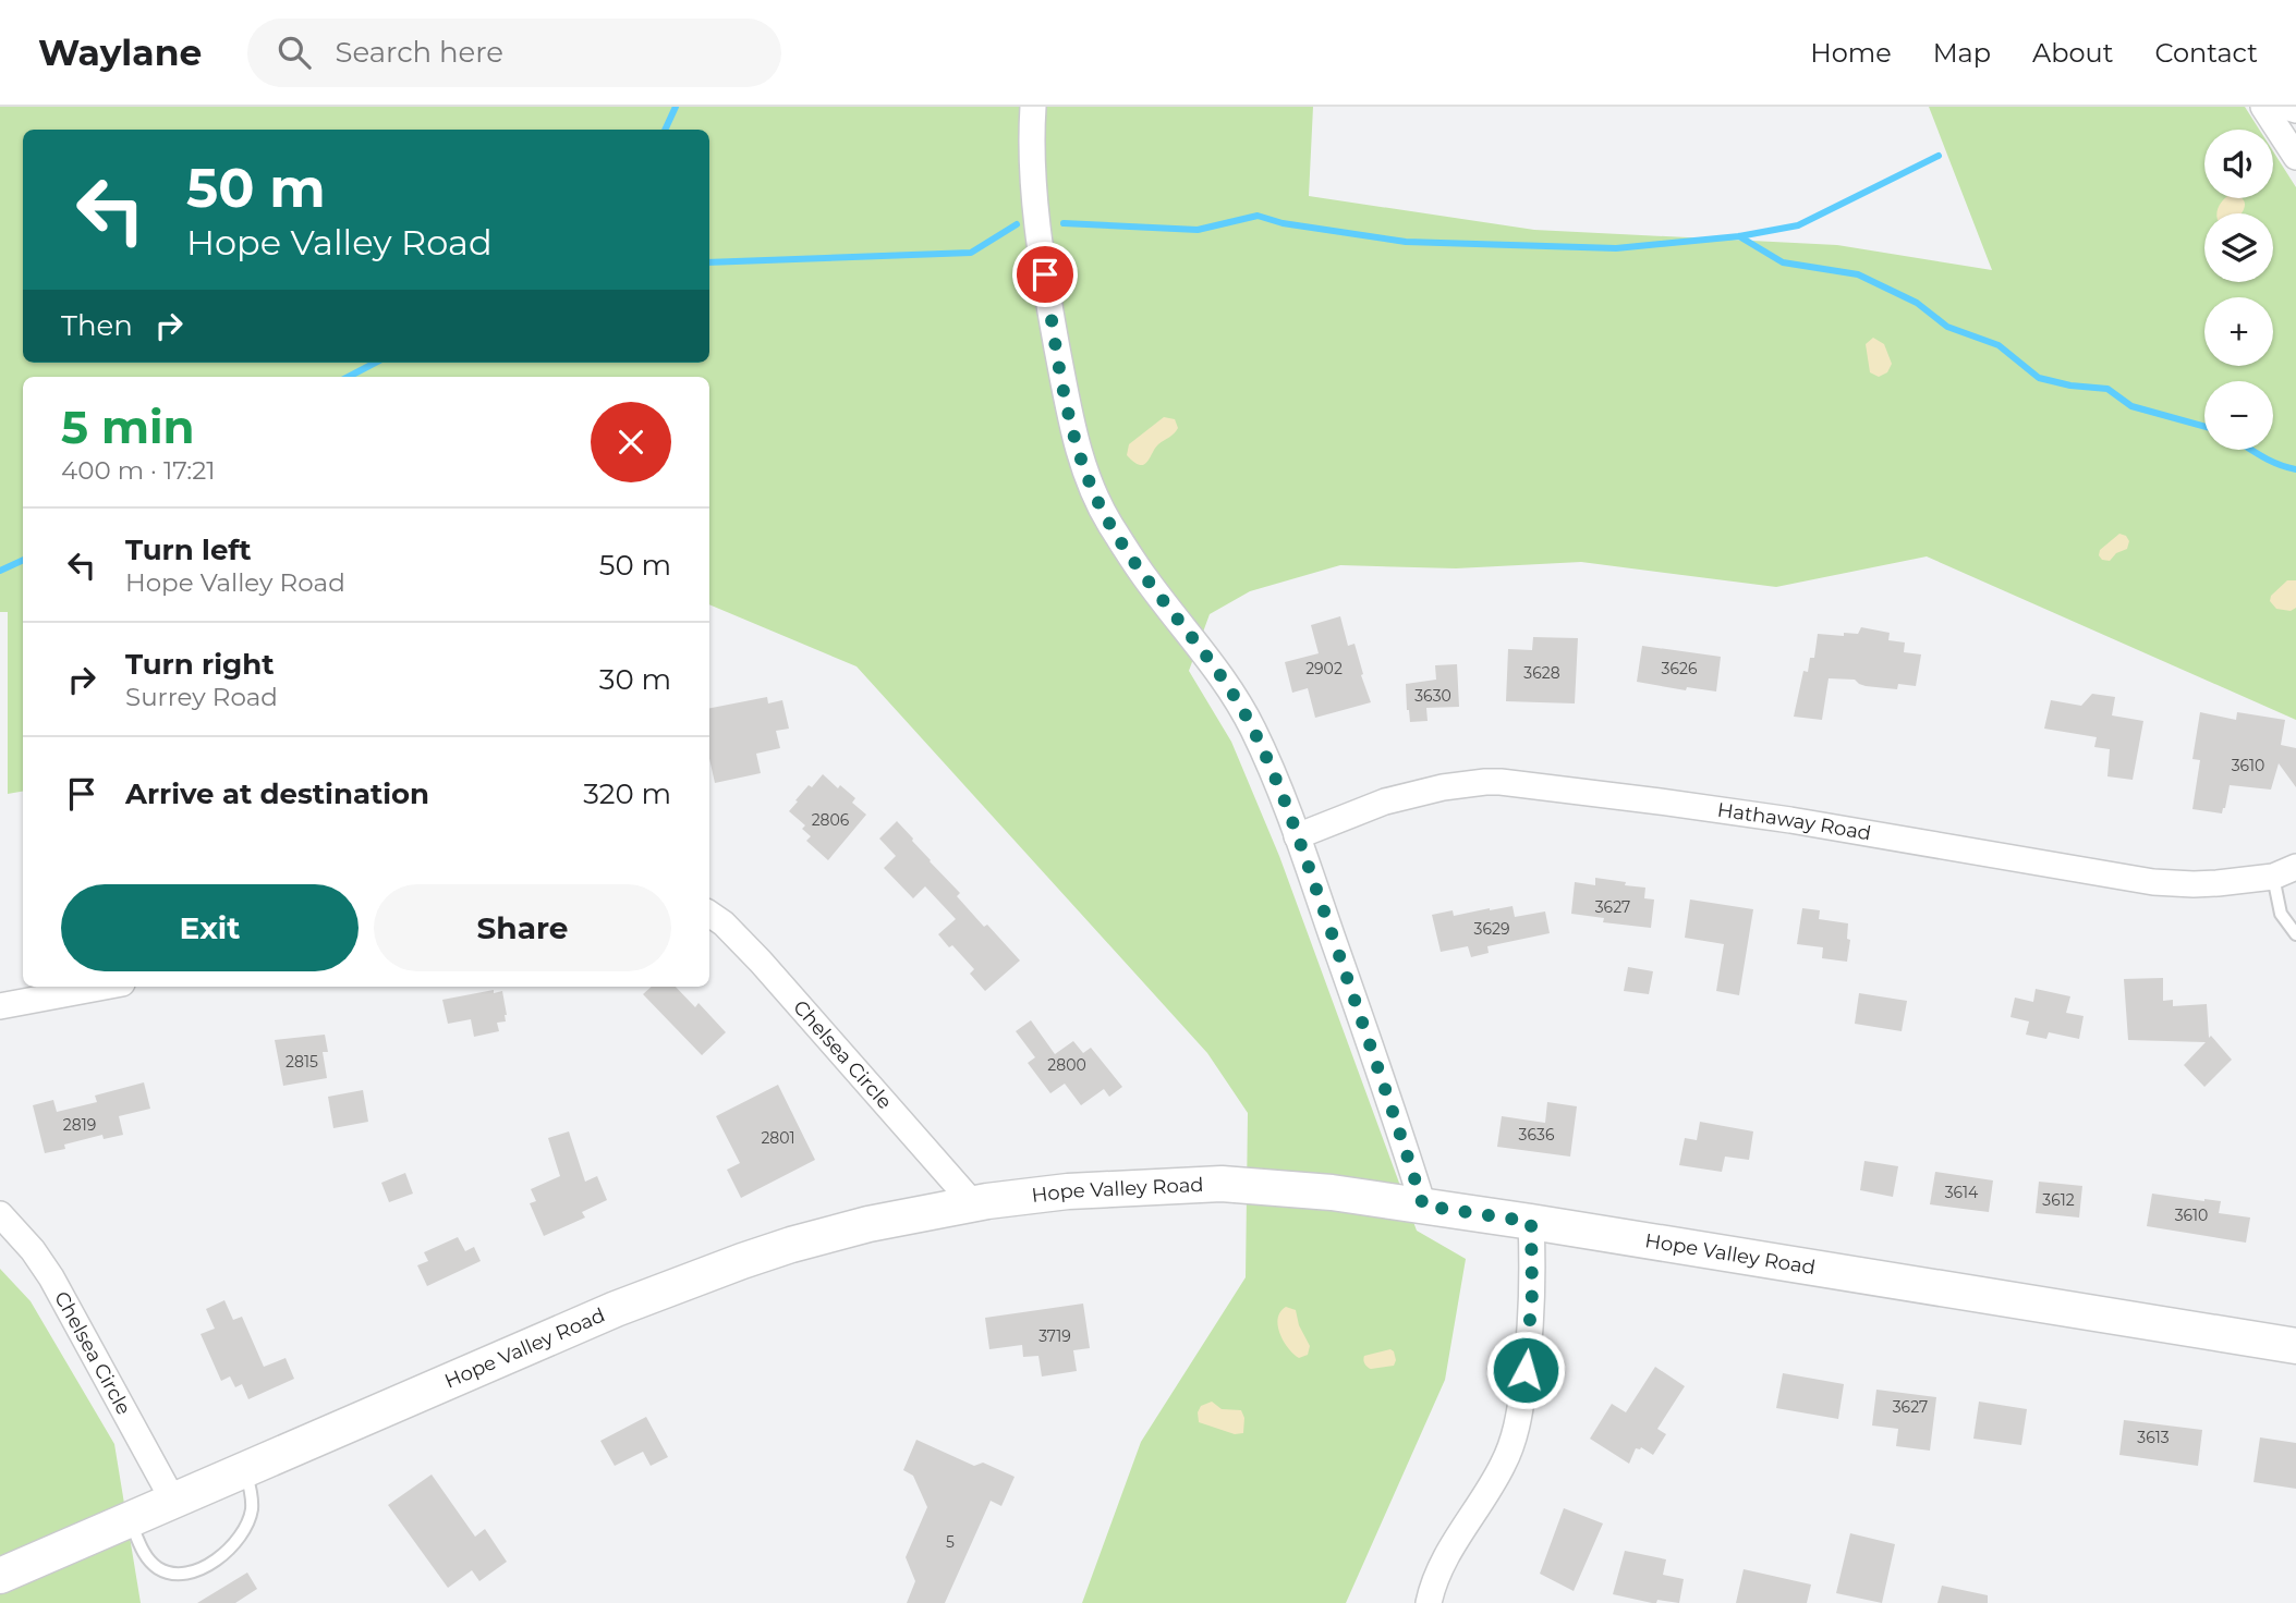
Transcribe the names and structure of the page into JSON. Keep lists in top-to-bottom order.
{
  "streets": {
    "main road": ["Hope Valley Road"],
    "street": ["Hathaway Road", "Chelsea Circle"]
  },
  "crossings": [
    ["Chelsea Circle", "Hope Valley Road"]
  ],
  "house_numbers": [
    "2902",
    "3626",
    "3628",
    "3630",
    "3610",
    "2806",
    "3627",
    "3629",
    "2815",
    "2800",
    "2819",
    "3636",
    "2801",
    "3614",
    "3612",
    "3610",
    "3719",
    "3627",
    "3613",
    "5"
  ],
  "page": {
    "header": "Waylane",
    "search": "Search here",
    "nav": [
      "Home",
      "Map",
      "About",
      "Contact"
    ],
    "map_buttons": ["+", "−"],
    "turn": ["50 m", "Hope Valley Road"],
    "then": "Then",
    "heading": ["5 min", "400 m · 17:21"],
    "list": [
      {
        "name": "Turn left",
        "note": "Hope Valley Road",
        "value": "50 m"
      },
      {
        "name": "Turn right",
        "note": "Surrey Road",
        "value": "30 m"
      },
      {
        "name": "Arrive at destination",
        "value": "320 m"
      }
    ],
    "buttons": ["Exit", "Share"]
  }
}
